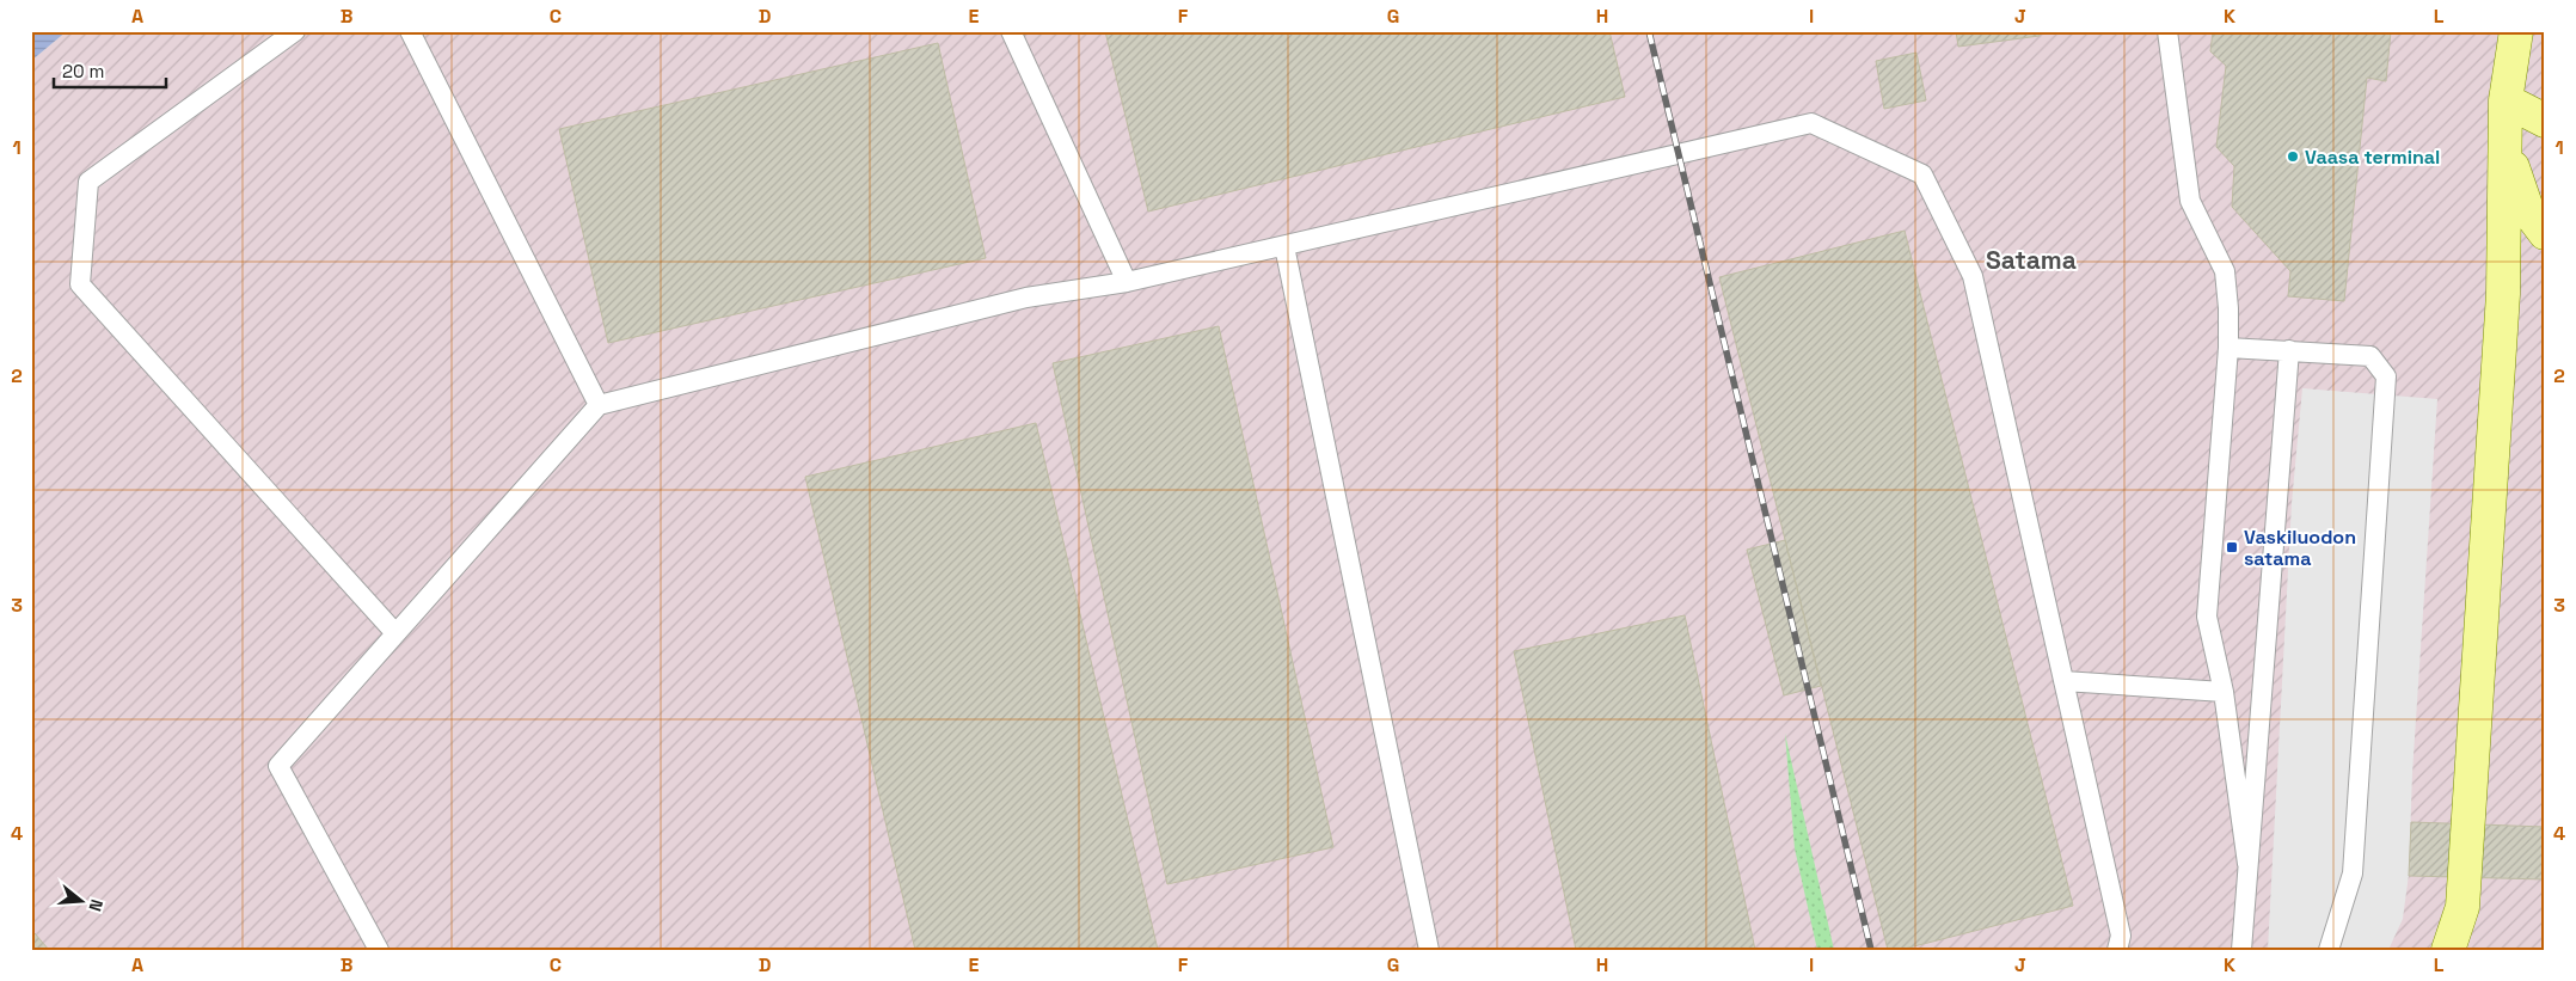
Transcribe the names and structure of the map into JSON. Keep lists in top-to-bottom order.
{
  "districts": ["Satama"],
  "places": {
    "other": ["Vaasa terminal"],
    "transit": ["Vaskiluodon satama"]
  },
  "scale_bar": "20 m",
  "north": "right",
  "grid": {
    "columns": [
      "A",
      "B",
      "C",
      "D",
      "E",
      "F",
      "G",
      "H",
      "I",
      "J",
      "K",
      "L"
    ],
    "rows": [
      "1",
      "2",
      "3",
      "4"
    ]
  }
}
